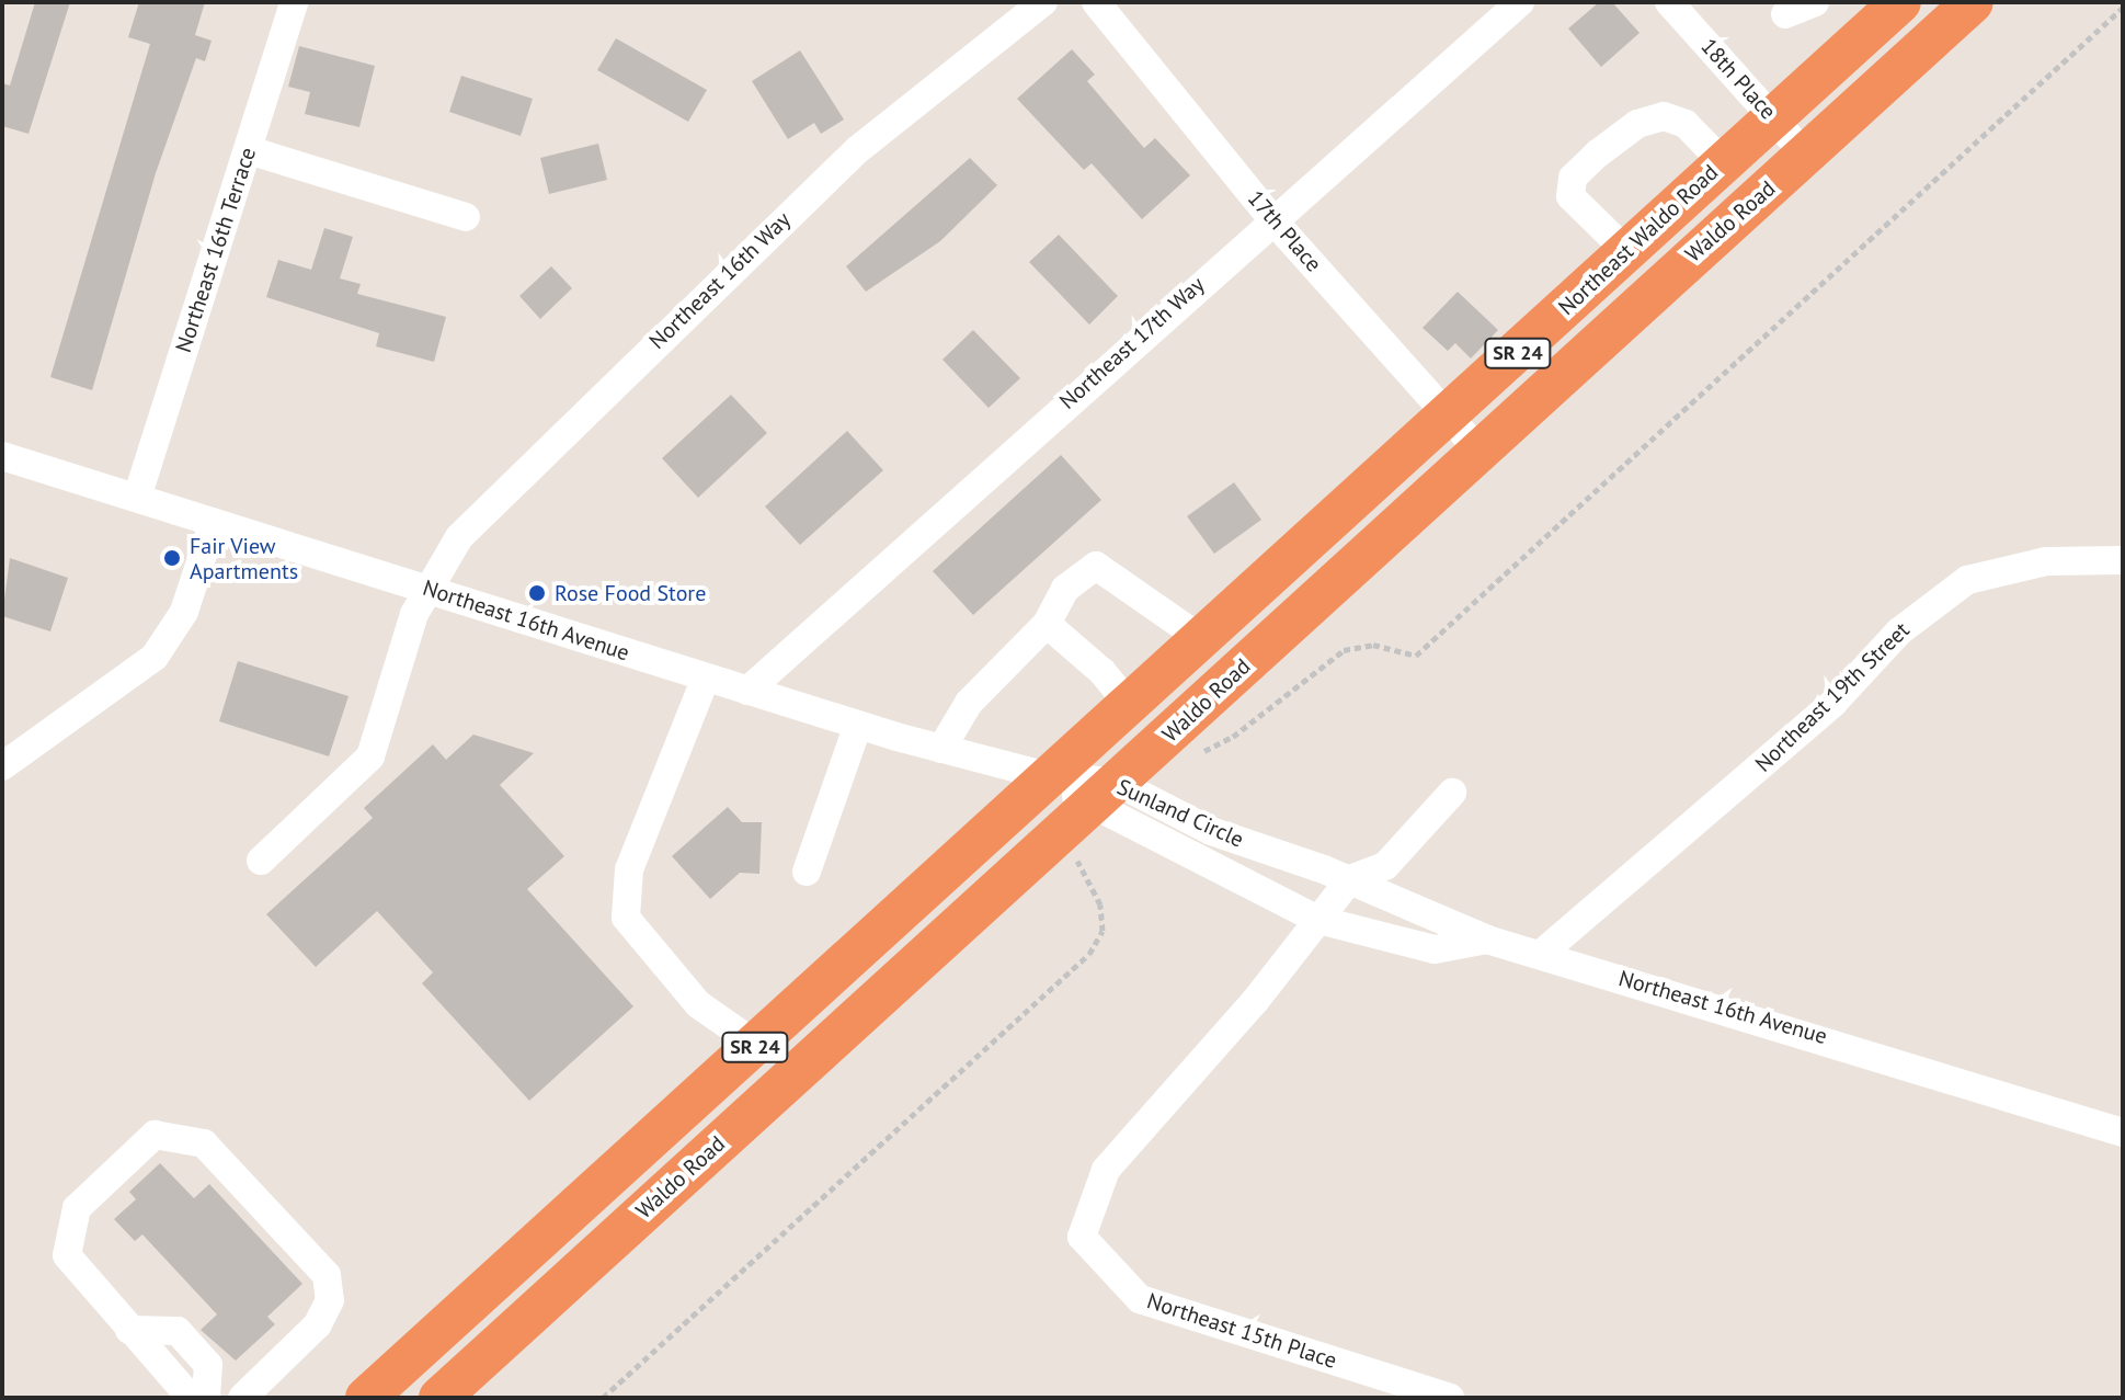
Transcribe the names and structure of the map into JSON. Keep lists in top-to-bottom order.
{
  "streets": {
    "highway": ["Waldo Road", "Northeast Waldo Road", "SR 24"],
    "street": [
      "18th Place",
      "17th Place",
      "Northeast 16th Terrace",
      "Northeast 16th Way",
      "Northeast 17th Way",
      "Northeast 16th Avenue",
      "Northeast 19th Street",
      "Sunland Circle",
      "Northeast 15th Place"
    ]
  },
  "crossings": [
    ["18th Place", "Waldo Road"],
    ["18th Place", "Northeast Waldo Road"],
    ["Waldo Road", "17th Place"],
    ["Waldo Road", "Sunland Circle"],
    ["17th Place", "Northeast Waldo Road"],
    ["17th Place", "Northeast 17th Way"],
    ["Northeast Waldo Road", "SR 24"],
    ["Northeast 16th Terrace", "Northeast 16th Avenue"],
    ["Northeast 16th Way", "Northeast 16th Avenue"],
    ["Northeast 17th Way", "Northeast 16th Avenue"],
    ["SR 24", "Northeast 16th Avenue"],
    ["SR 24", "Sunland Circle"],
    ["Northeast 16th Avenue", "Northeast 19th Street"],
    ["Northeast 16th Avenue", "Sunland Circle"],
    ["Northeast 16th Avenue", "Northeast 15th Place"],
    ["Sunland Circle", "Northeast 15th Place"]
  ],
  "places": ["Fair View Apartments", "Rose Food Store"]
}
